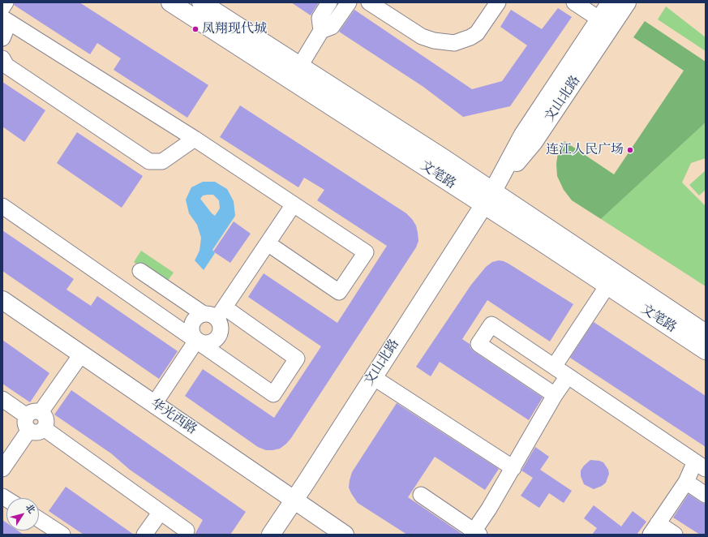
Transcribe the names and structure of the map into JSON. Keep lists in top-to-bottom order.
{
  "streets": {
    "main road": ["文山北路", "文笔路", "华光西路"]
  },
  "crossings": [
    ["文山北路", "文笔路"],
    ["文山北路", "华光西路"]
  ],
  "places": ["凤翔现代城", "连江人民广场"],
  "north": "top right"
}
